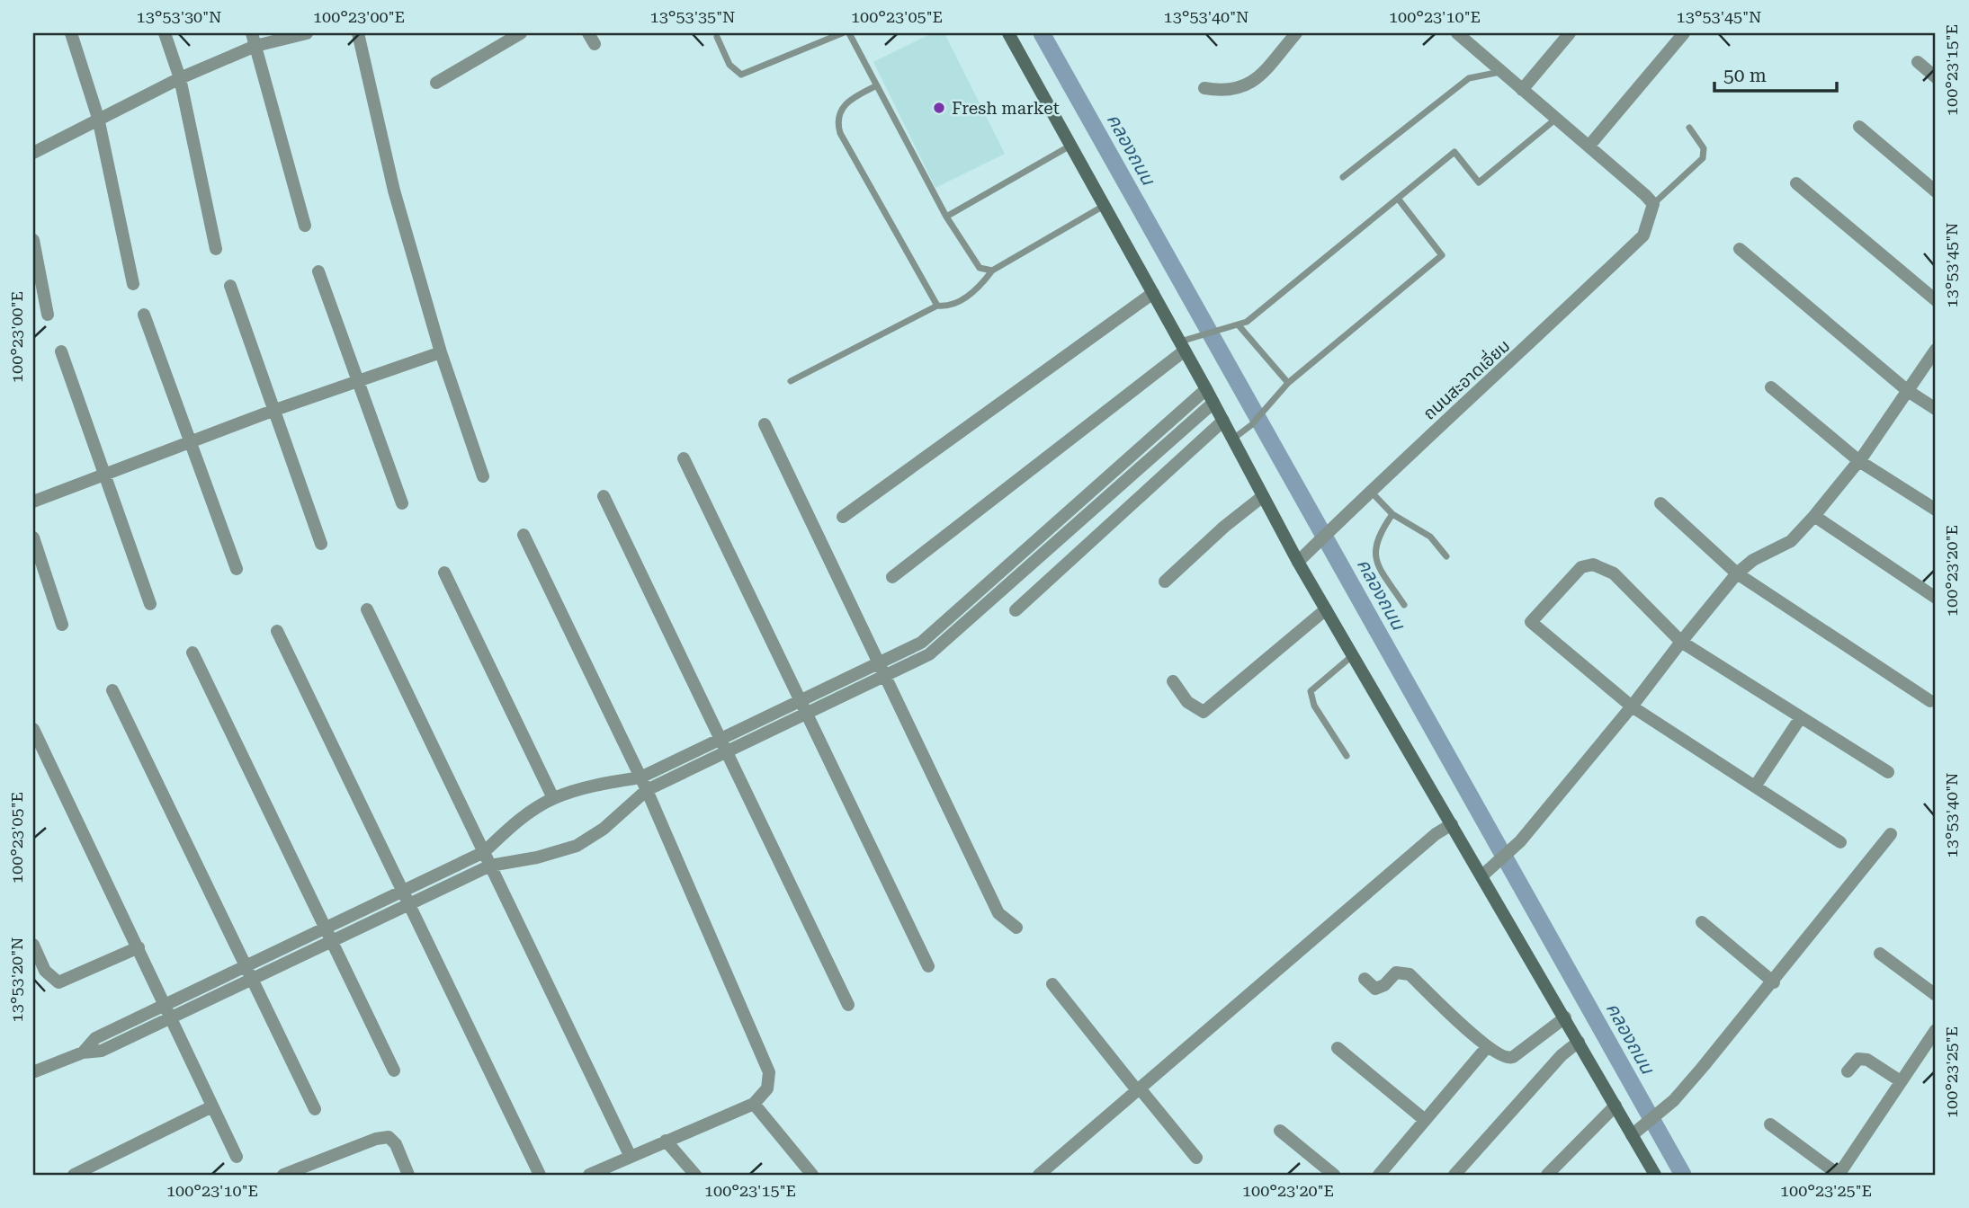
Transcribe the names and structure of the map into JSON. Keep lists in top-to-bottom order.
{
  "streets": {
    "street": ["ถนนสะอาดเอี่ยม"]
  },
  "water": ["คลองถนน"],
  "places": ["Fresh market"],
  "scale_bar": "50 m",
  "coordinates": [
    "13°53'30\"N",
    "100°23'00\"E",
    "13°53'35\"N",
    "100°23'05\"E",
    "13°53'40\"N",
    "100°23'10\"E",
    "13°53'45\"N",
    "100°23'15\"E",
    "100°23'20\"E",
    "13°53'20\"N",
    "100°23'25\"E"
  ]
}
